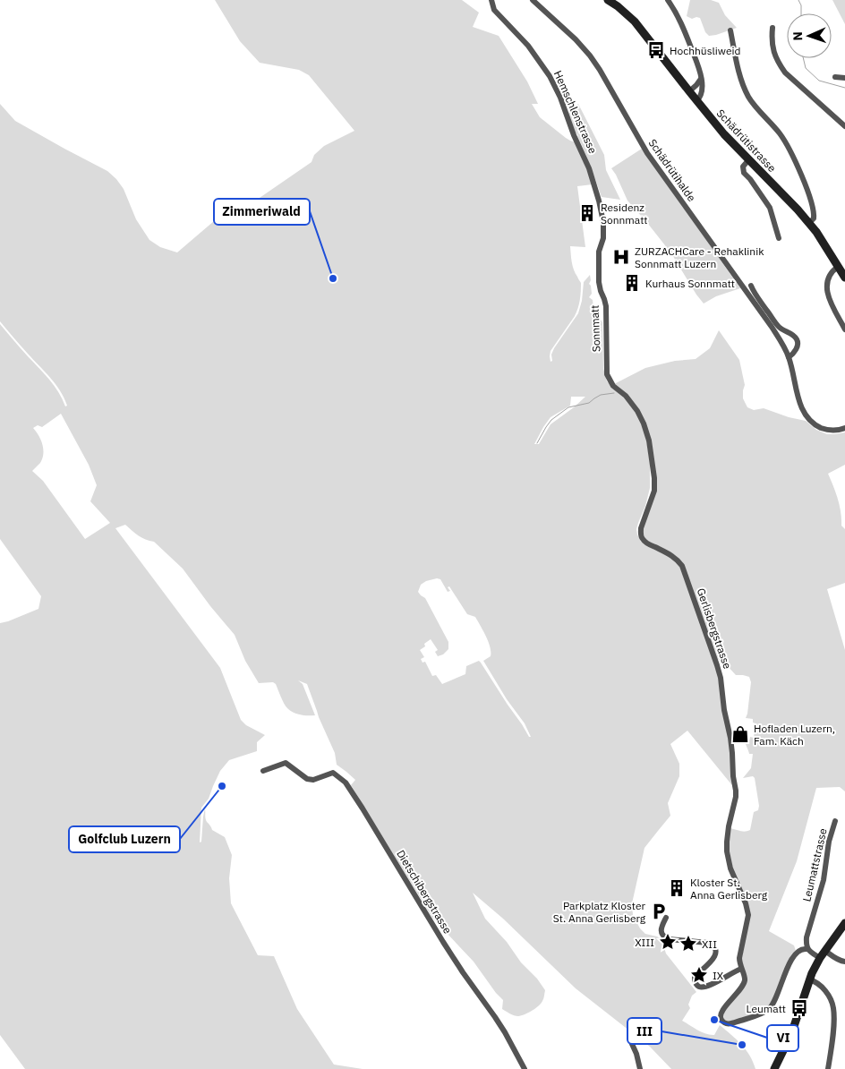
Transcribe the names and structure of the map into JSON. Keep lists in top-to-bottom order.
{
  "streets": {
    "main road": ["Schädrütistrasse"],
    "street": [
      "Hemschlenstrasse",
      "Schädrütihalde",
      "Sonnmatt",
      "Gerlisbergstrasse",
      "Leumattstrasse",
      "Dietschibergstrasse"
    ]
  },
  "crossings": [
    ["Hemschlenstrasse", "Sonnmatt"],
    ["Sonnmatt", "Gerlisbergstrasse"],
    ["Gerlisbergstrasse", "Leumattstrasse"]
  ],
  "places": {
    "bus stop": ["Hochhüsliweid", "Leumatt"],
    "building": ["Residenz Sonnmatt", "Kurhaus Sonnmatt", "Kloster St. Anna Gerlisberg"],
    "hospital": ["ZURZACHCare - Rehaklinik Sonnmatt Luzern"],
    "other": [
      "Zimmeriwald",
      "Golfclub Luzern",
      "VI",
      "III"
    ],
    "shop": ["Hofladen Luzern, Fam. Käch"],
    "parking": ["Parkplatz Kloster St. Anna Gerlisberg"],
    "place": ["XIII", "XII", "IX"]
  },
  "north": "left"
}
